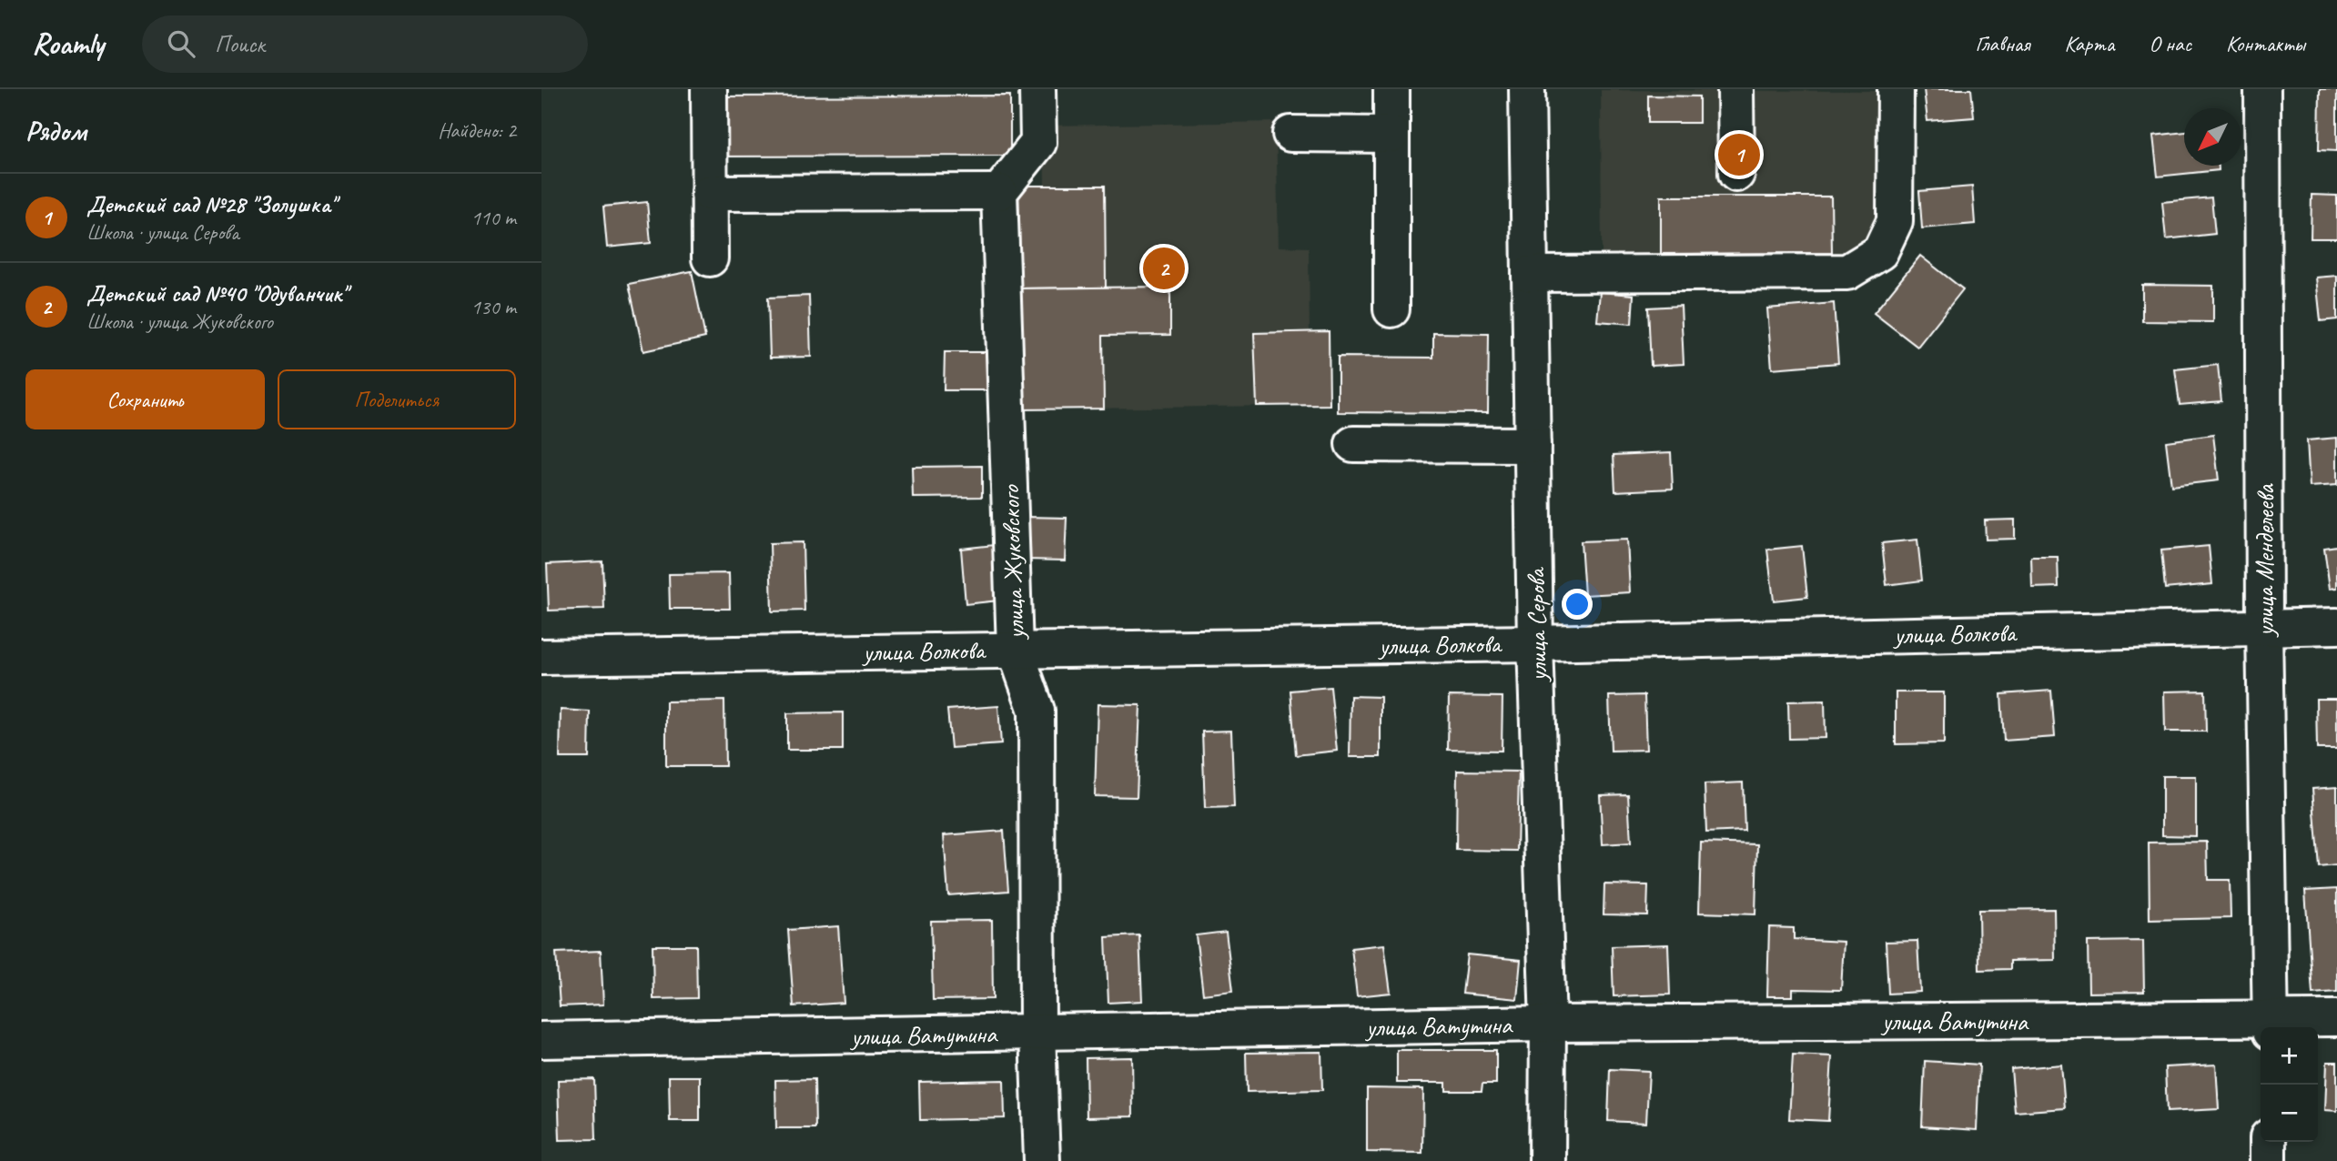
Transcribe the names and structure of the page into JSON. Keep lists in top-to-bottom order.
{
  "streets": {
    "street": [
      "улица Менделеева",
      "улица Жуковского",
      "улица Серова",
      "улица Волкова",
      "улица Ватутина"
    ]
  },
  "crossings": [
    ["улица Менделеева", "улица Волкова"],
    ["улица Менделеева", "улица Ватутина"],
    ["улица Жуковского", "улица Волкова"],
    ["улица Жуковского", "улица Ватутина"],
    ["улица Серова", "улица Волкова"],
    ["улица Серова", "улица Ватутина"]
  ],
  "north": "bottom left",
  "page": {
    "header": "Roamly",
    "search": "Поиск",
    "nav": [
      "Главная",
      "Карта",
      "О нас",
      "Контакты"
    ],
    "heading": ["Рядом", "Найдено: 2"],
    "pins": ["1", "2"],
    "list": [
      {
        "mark": "1",
        "name": "Детский сад №28 \"Золушка\"",
        "note": "Школа · улица Серова",
        "value": "110 m"
      },
      {
        "mark": "2",
        "name": "Детский сад №40 \"Одуванчик\"",
        "note": "Школа · улица Жуковского",
        "value": "130 m"
      }
    ],
    "buttons": ["Сохранить", "Поделиться"],
    "map_buttons": ["+", "−"]
  }
}
